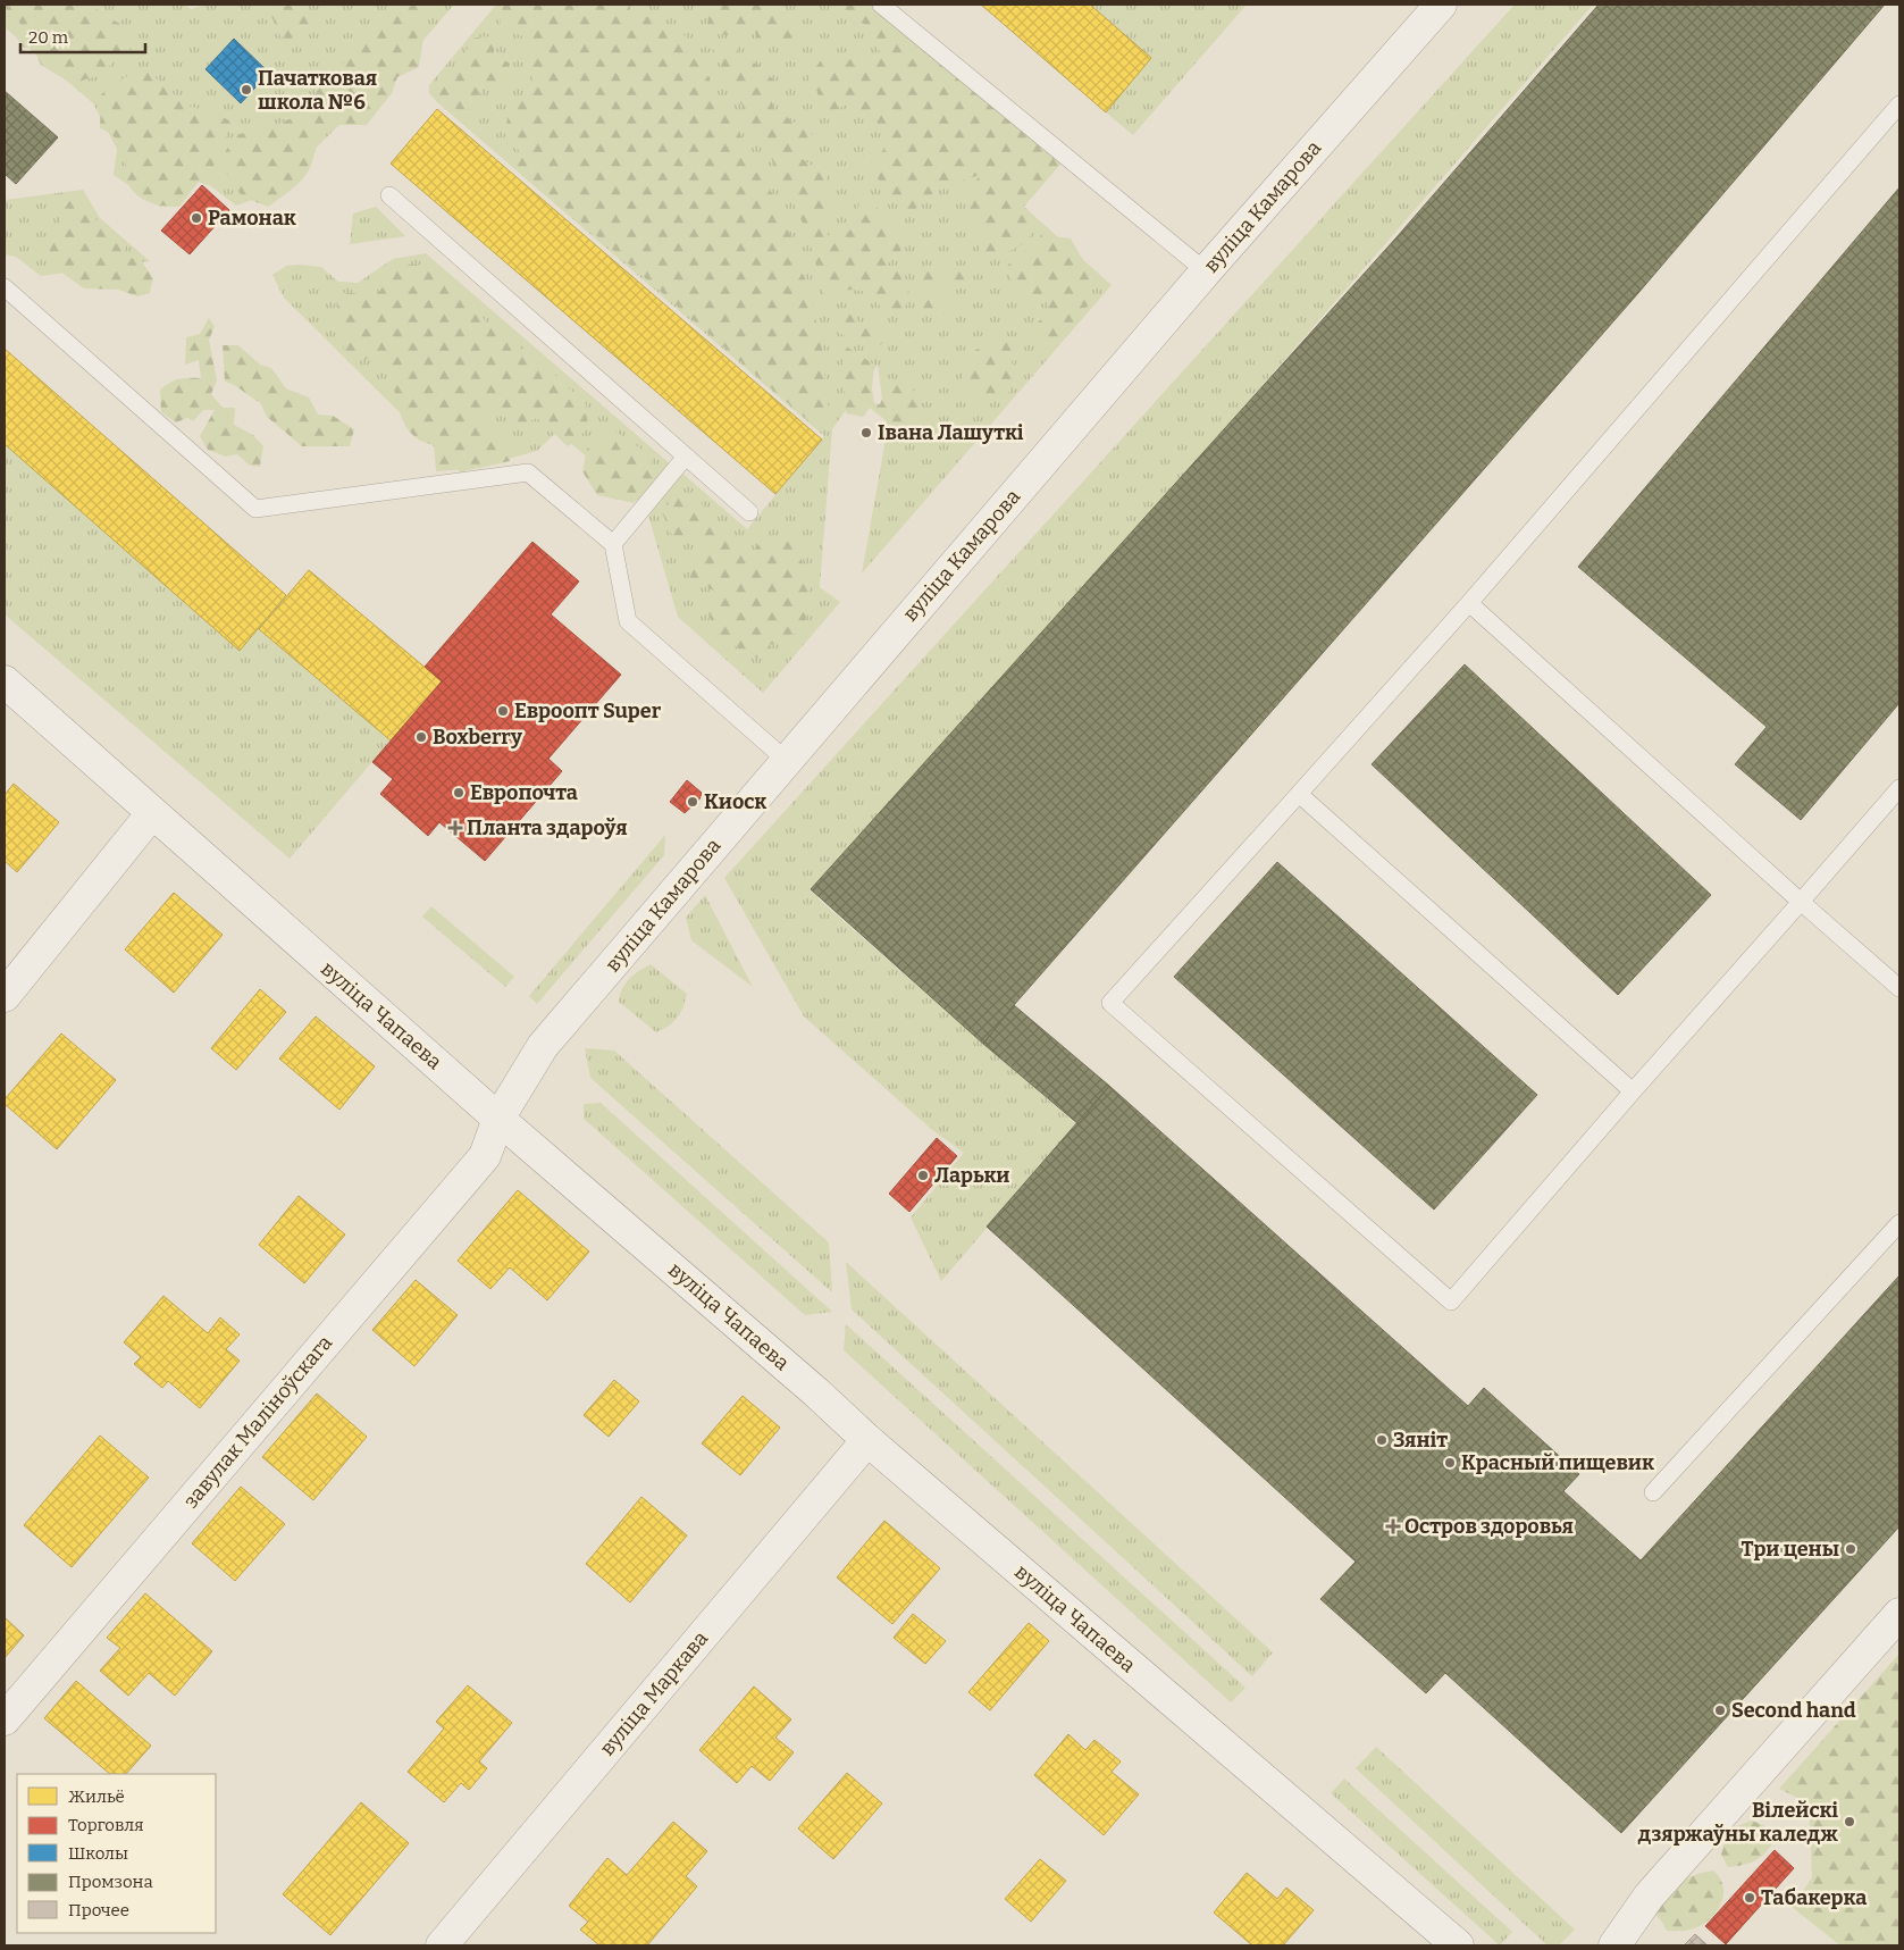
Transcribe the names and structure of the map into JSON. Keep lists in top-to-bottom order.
{
  "streets": {
    "street": [
      "вуліца Камарова",
      "вуліца Чапаева",
      "завулак Маліноўскага",
      "вуліца Маркава"
    ]
  },
  "crossings": [
    ["вуліца Камарова", "вуліца Чапаева"],
    ["вуліца Камарова", "завулак Маліноўскага"],
    ["вуліца Чапаева", "завулак Маліноўскага"],
    ["вуліца Чапаева", "вуліца Маркава"]
  ],
  "places": {
    "other": [
      "Пачатковая школа №6",
      "Рамонак",
      "Івана Лашуткі",
      "Евроопт Super",
      "Boxberry",
      "Европочта",
      "Киоск",
      "Ларьки",
      "Зяніт",
      "Красный пищевик",
      "Три цены",
      "Second hand",
      "Вілейскі дзяржаўны каледж",
      "Табакерка"
    ],
    "health": ["Планта здароўя", "Остров здоровья"]
  },
  "legend": [
    "Жильё",
    "Торговля",
    "Школы",
    "Промзона",
    "Прочее"
  ],
  "scale_bar": "20 m"
}
